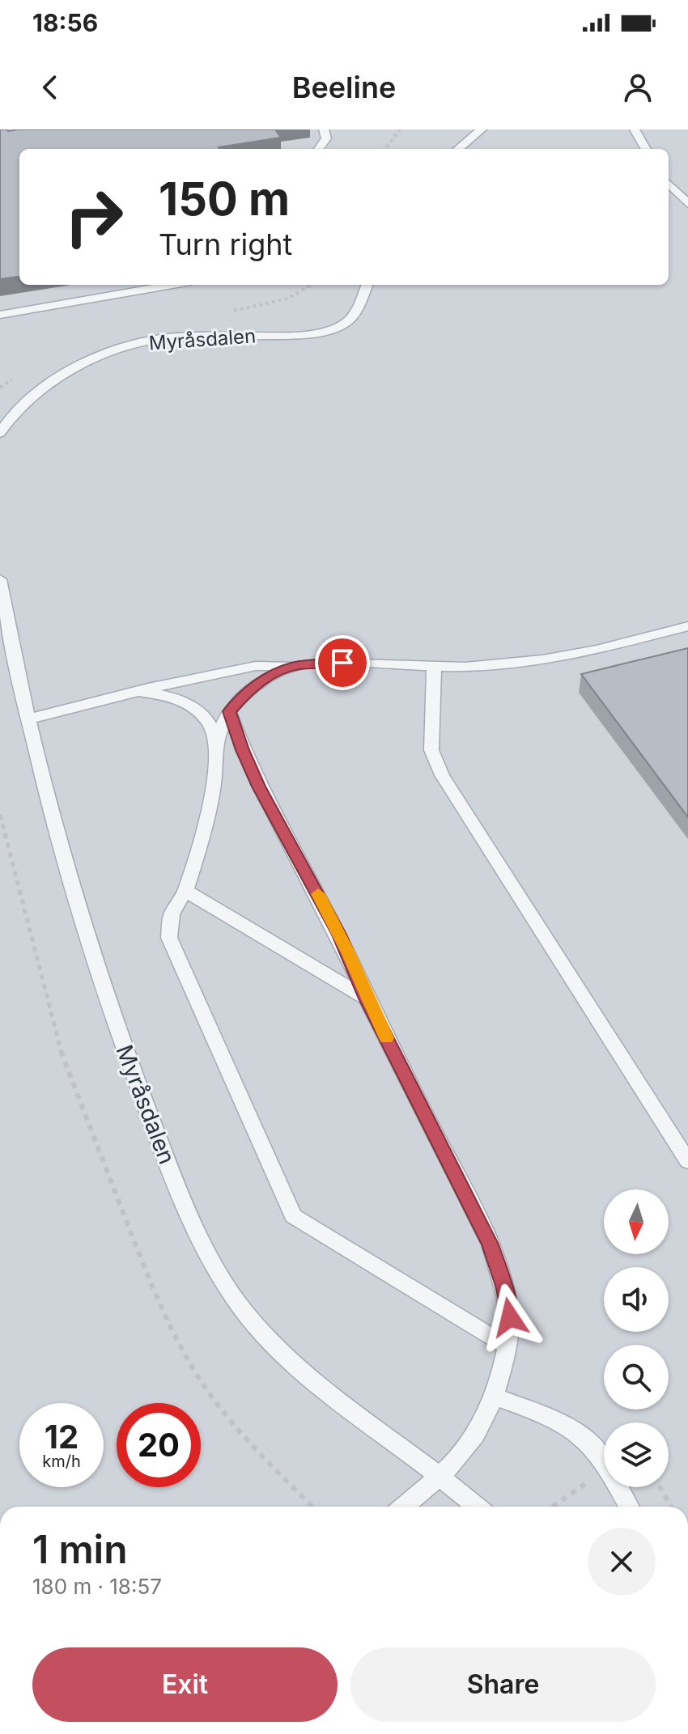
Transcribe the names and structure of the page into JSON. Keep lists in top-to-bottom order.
{
  "streets": {
    "lane": ["Myråsdalen"]
  },
  "north": "bottom",
  "page": {
    "status": "18:56",
    "header": "Beeline",
    "turn": ["150 m", "Turn right"],
    "speed": "12 km/h",
    "limit": "20",
    "heading": ["1 min", "180 m · 18:57"],
    "buttons": ["Exit", "Share"]
  }
}
